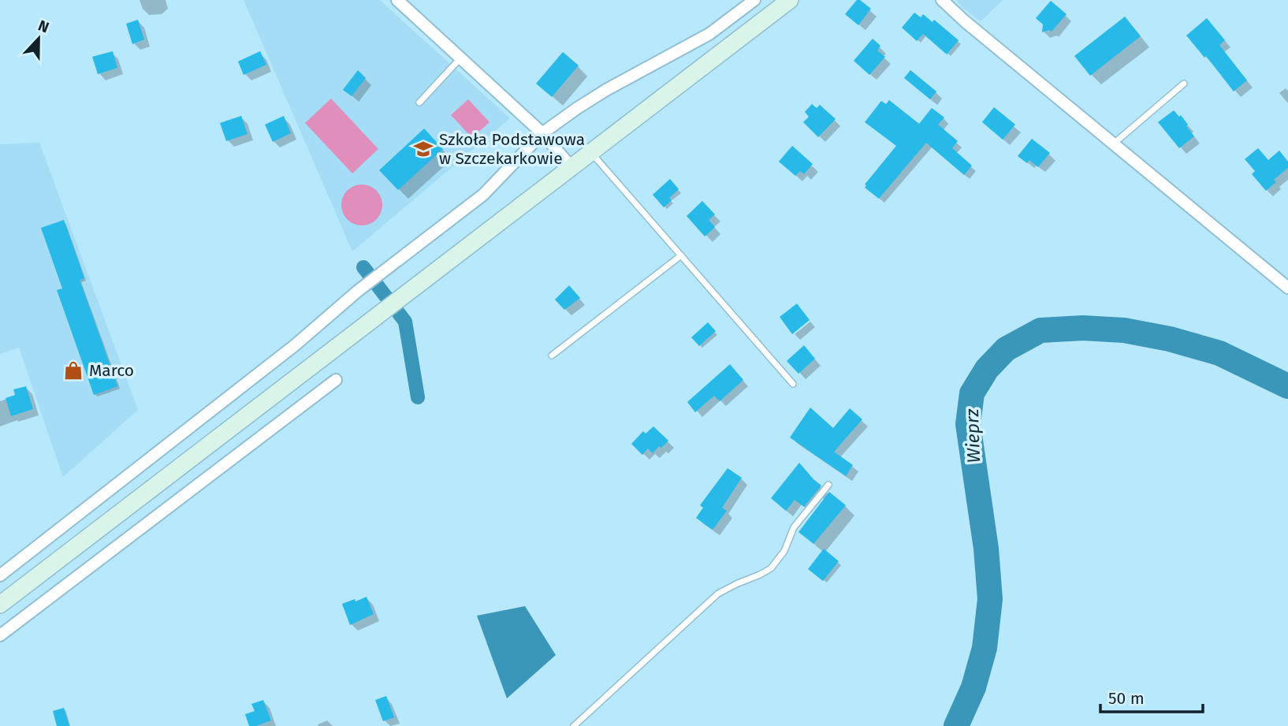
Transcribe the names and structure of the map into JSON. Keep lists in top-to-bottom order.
{
  "water": ["Wieprz"],
  "places": {
    "school or university": ["Szkoła Podstawowa w Szczekarkowie"],
    "shop": ["Marco"]
  },
  "scale_bar": "50 m",
  "north": "top"
}
